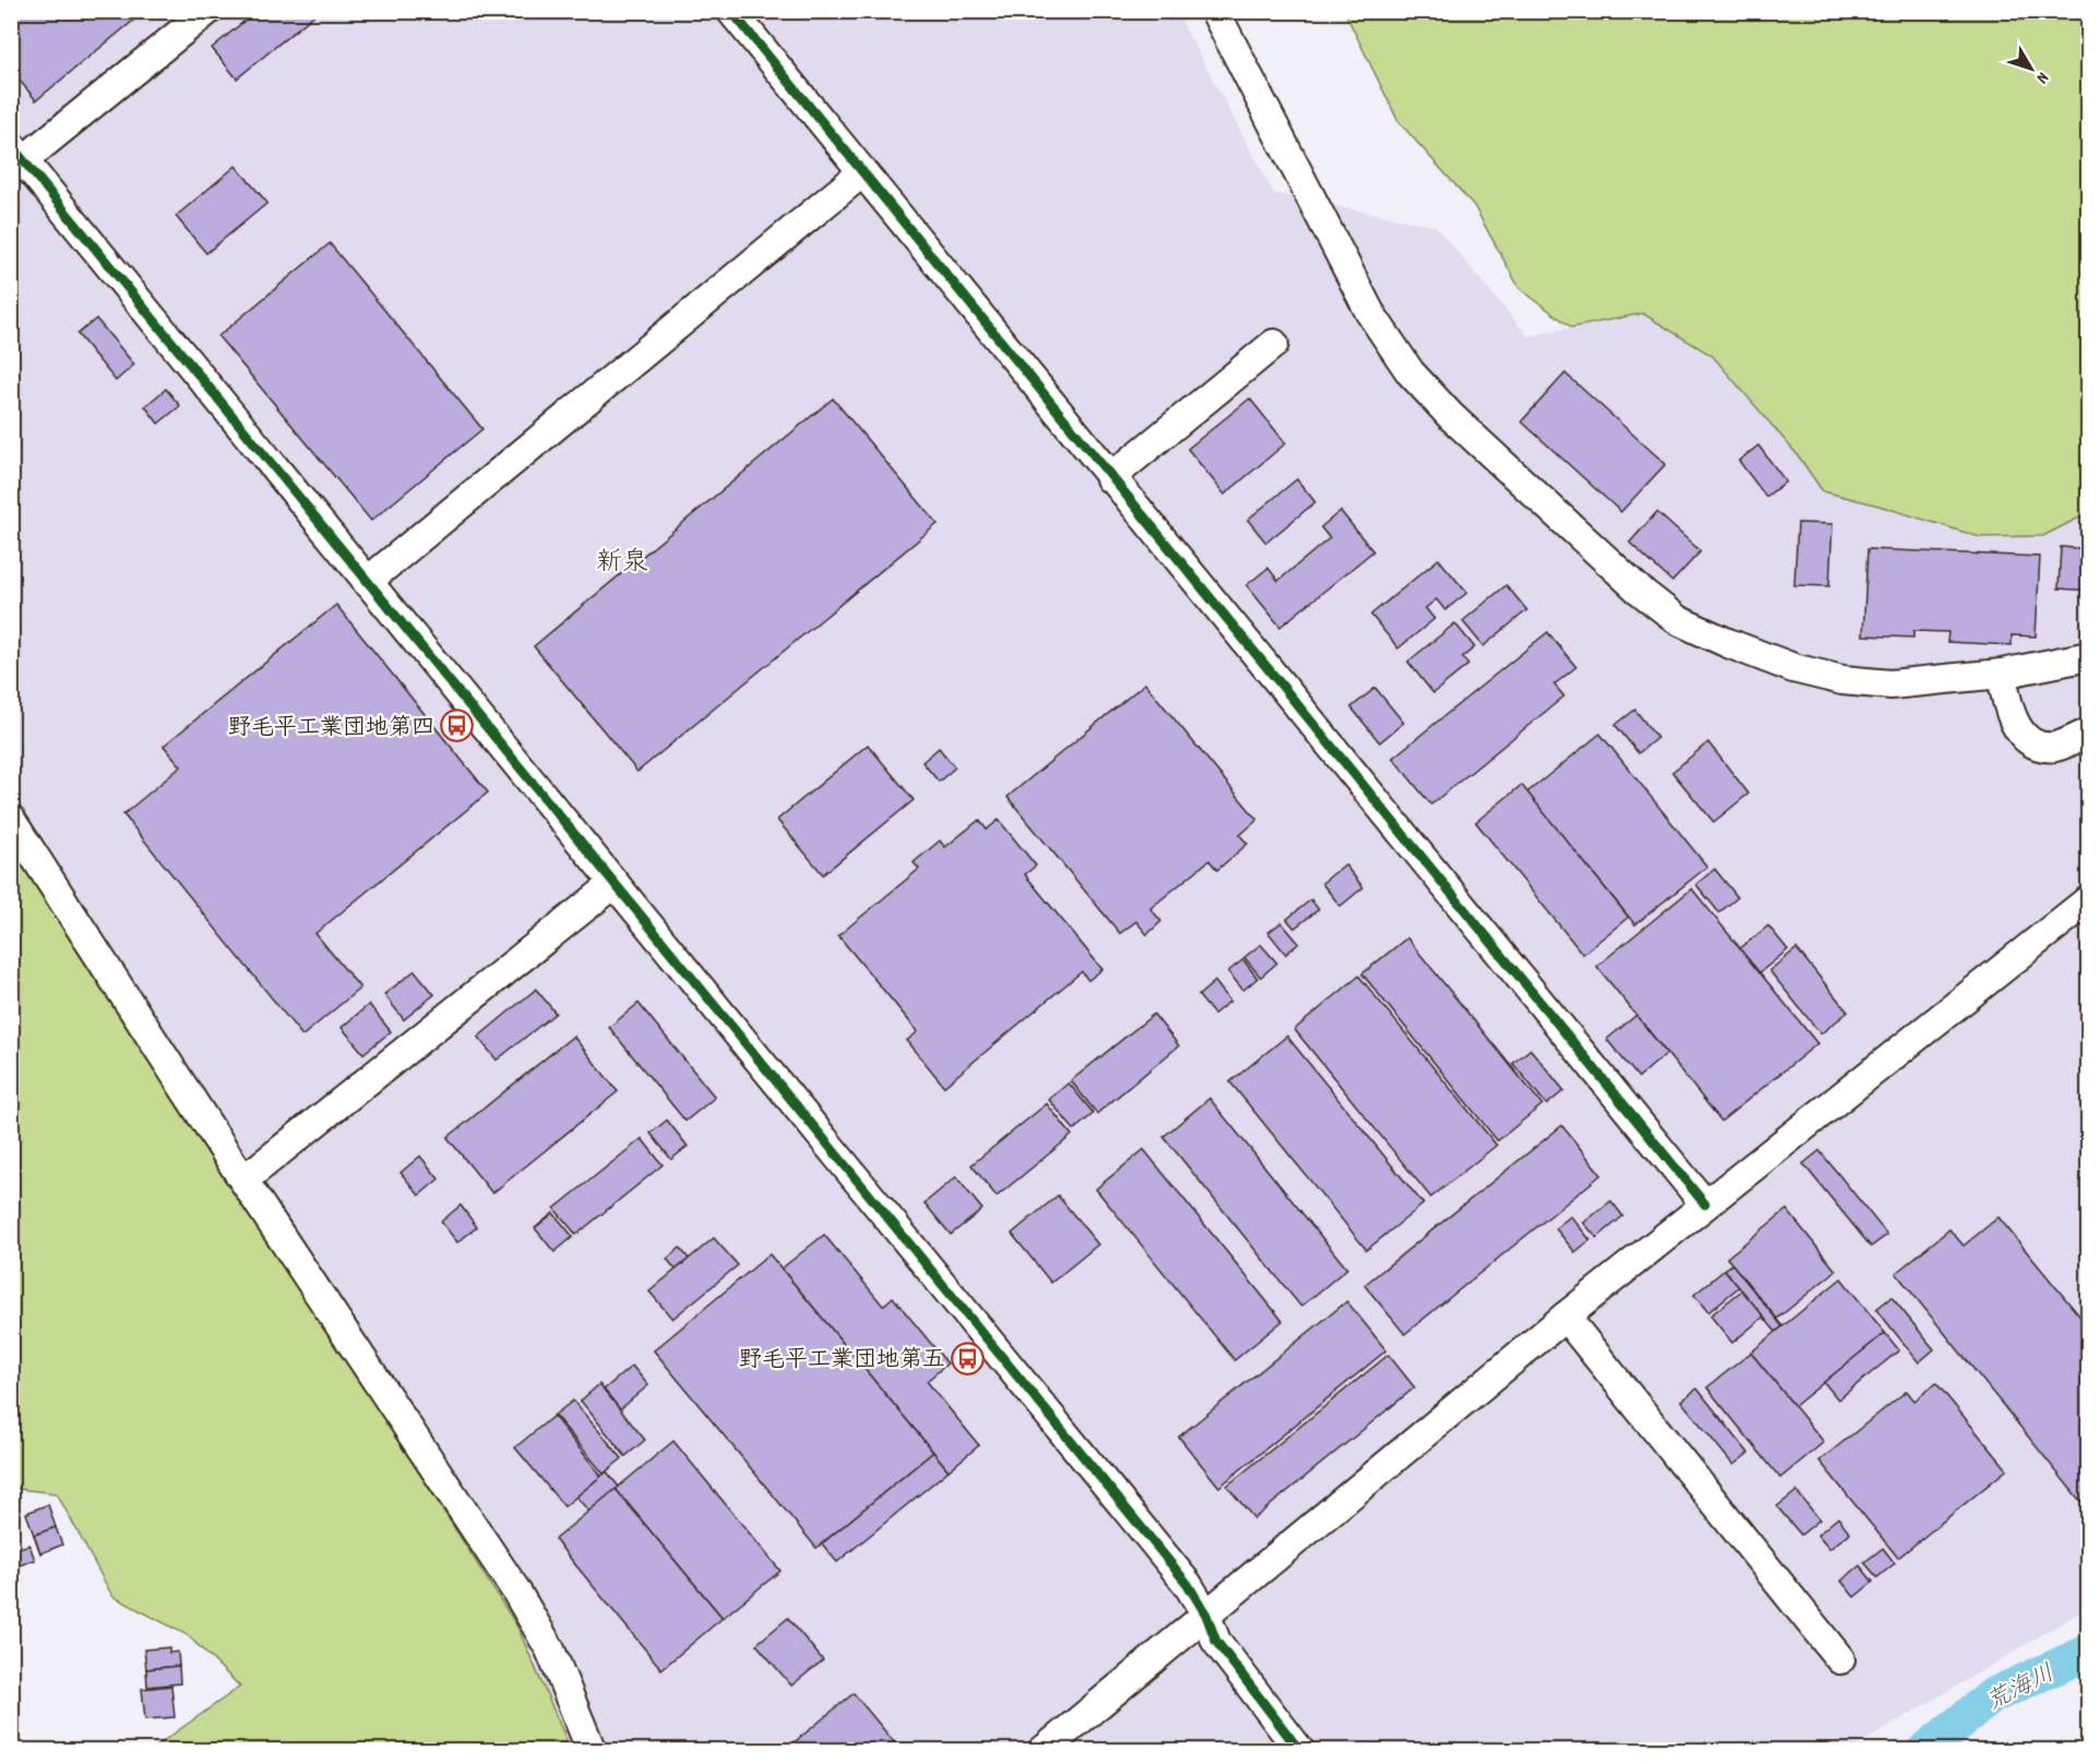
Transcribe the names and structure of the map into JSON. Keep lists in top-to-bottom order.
{
  "districts": ["新泉"],
  "water": ["荒海川"],
  "places": {
    "bus stop": ["野毛平工業団地第四", "野毛平工業団地第五"]
  },
  "north": "bottom right"
}
